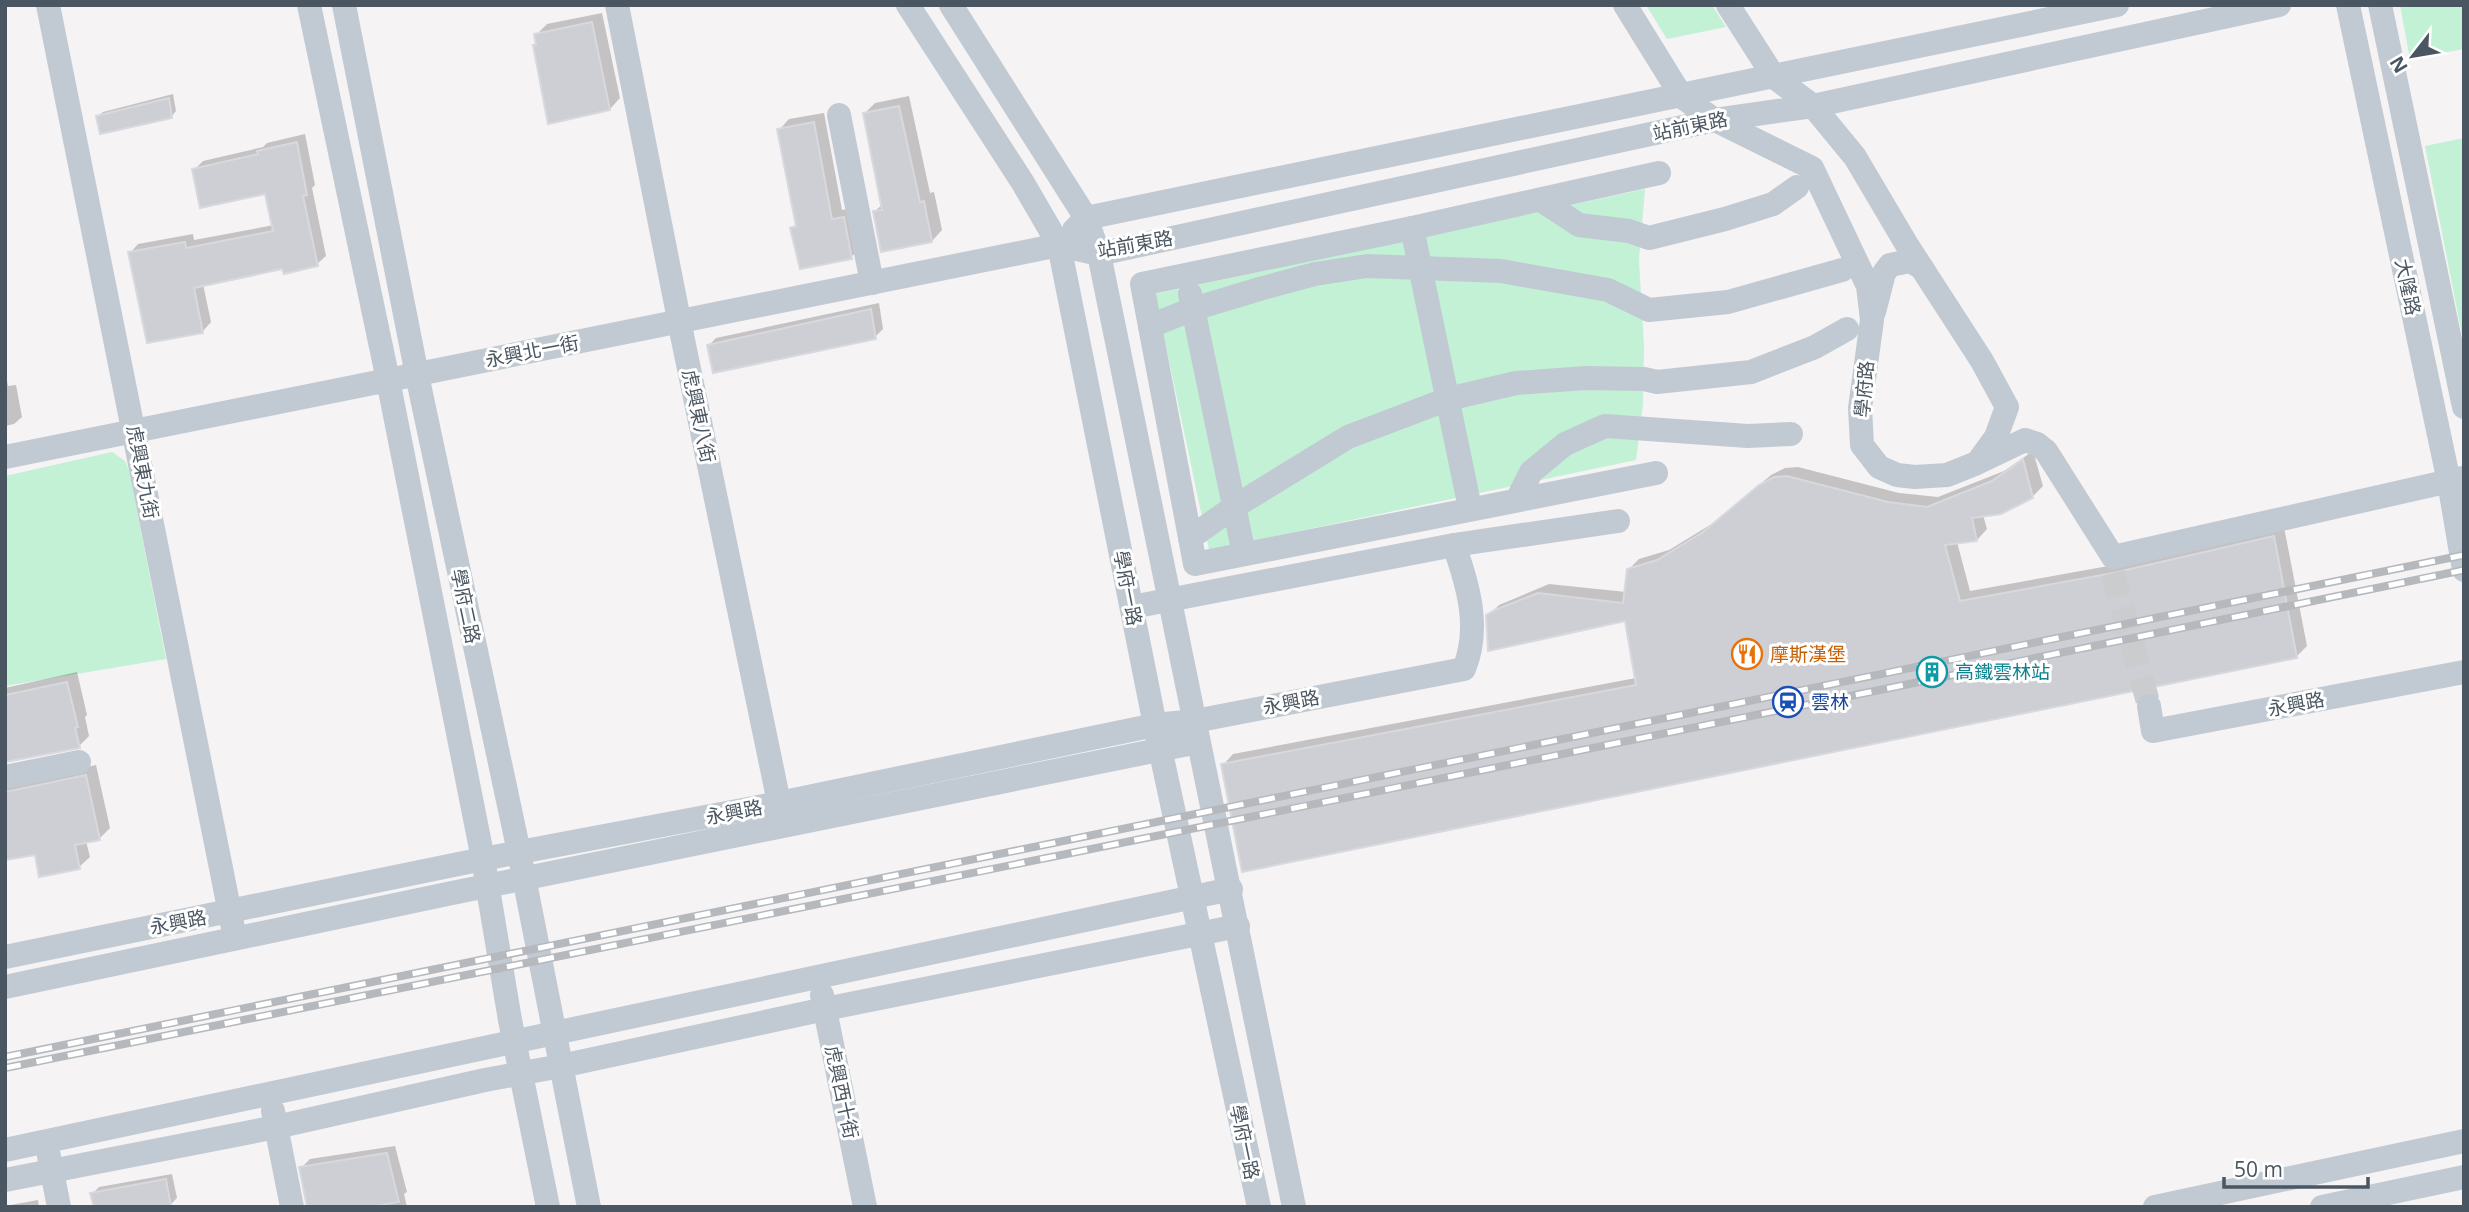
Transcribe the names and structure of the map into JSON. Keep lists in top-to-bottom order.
{
  "streets": {
    "street": [
      "站前東路",
      "大隆路",
      "永興北一街",
      "學府路",
      "虎興東八街",
      "虎興東九街",
      "學府一路",
      "學府二路",
      "永興路",
      "虎興西十街"
    ]
  },
  "crossings": [
    ["站前東路", "永興北一街"],
    ["站前東路", "學府路"],
    ["站前東路", "學府一路"],
    ["大隆路", "學府路"],
    ["永興北一街", "虎興東八街"],
    ["永興北一街", "虎興東九街"],
    ["永興北一街", "學府一路"],
    ["永興北一街", "學府二路"],
    ["虎興東八街", "永興路"],
    ["虎興東九街", "永興路"],
    ["學府一路", "永興路"],
    ["學府二路", "永興路"]
  ],
  "places": {
    "restaurant": ["摩斯漢堡"],
    "building": ["高鐵雲林站"],
    "station": ["雲林"]
  },
  "scale_bar": "50 m",
  "north": "bottom left"
}
